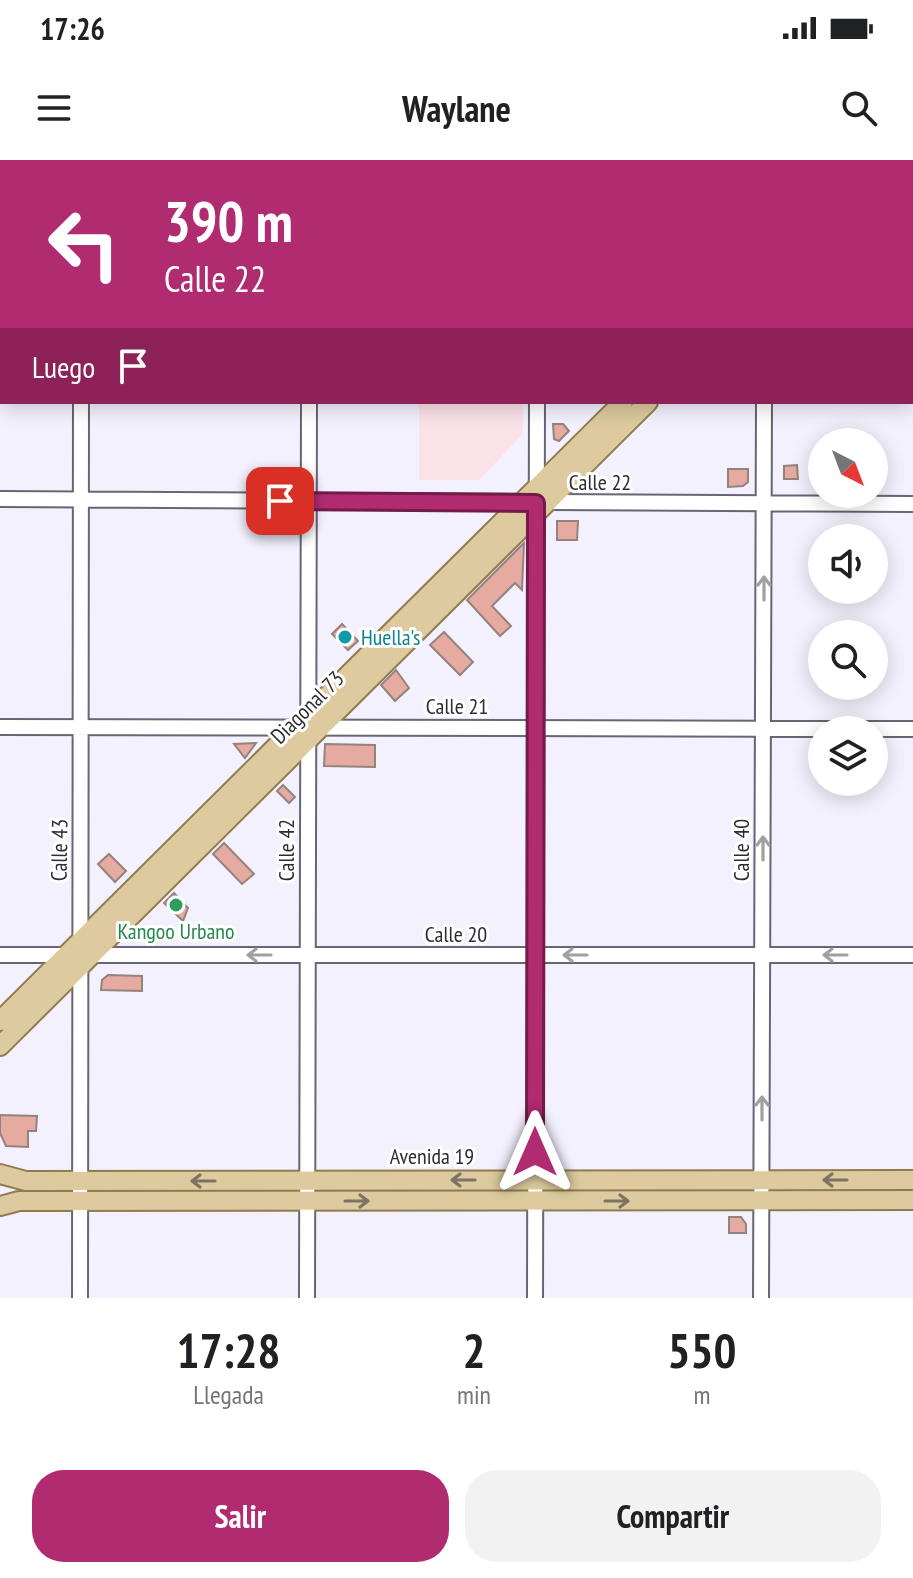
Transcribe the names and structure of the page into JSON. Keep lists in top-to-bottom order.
{
  "streets": {
    "main road": ["Diagonal 73", "Avenida 19"],
    "street": [
      "Calle 22",
      "Calle 21",
      "Calle 43",
      "Calle 42",
      "Calle 40",
      "Calle 20"
    ]
  },
  "crossings": [
    ["Calle 22", "Diagonal 73"],
    ["Calle 22", "Calle 43"],
    ["Calle 22", "Calle 42"],
    ["Calle 22", "Calle 40"],
    ["Calle 21", "Diagonal 73"],
    ["Calle 21", "Calle 43"],
    ["Calle 21", "Calle 42"],
    ["Calle 21", "Calle 40"],
    ["Diagonal 73", "Calle 43"],
    ["Diagonal 73", "Calle 42"],
    ["Diagonal 73", "Calle 20"],
    ["Calle 43", "Calle 20"],
    ["Calle 43", "Avenida 19"],
    ["Calle 42", "Calle 20"],
    ["Calle 42", "Avenida 19"],
    ["Calle 40", "Calle 20"],
    ["Calle 40", "Avenida 19"]
  ],
  "one_way": ["Calle 40", "Calle 20"],
  "places": ["Huella's", "Kangoo Urbano"],
  "north": "bottom right",
  "page": {
    "status": "17:26",
    "header": "Waylane",
    "turn": ["390 m", "Calle 22"],
    "then": "Luego",
    "eta": [
      "17:28",
      "Llegada",
      "2",
      "min",
      "550",
      "m"
    ],
    "buttons": ["Salir", "Compartir"]
  }
}
